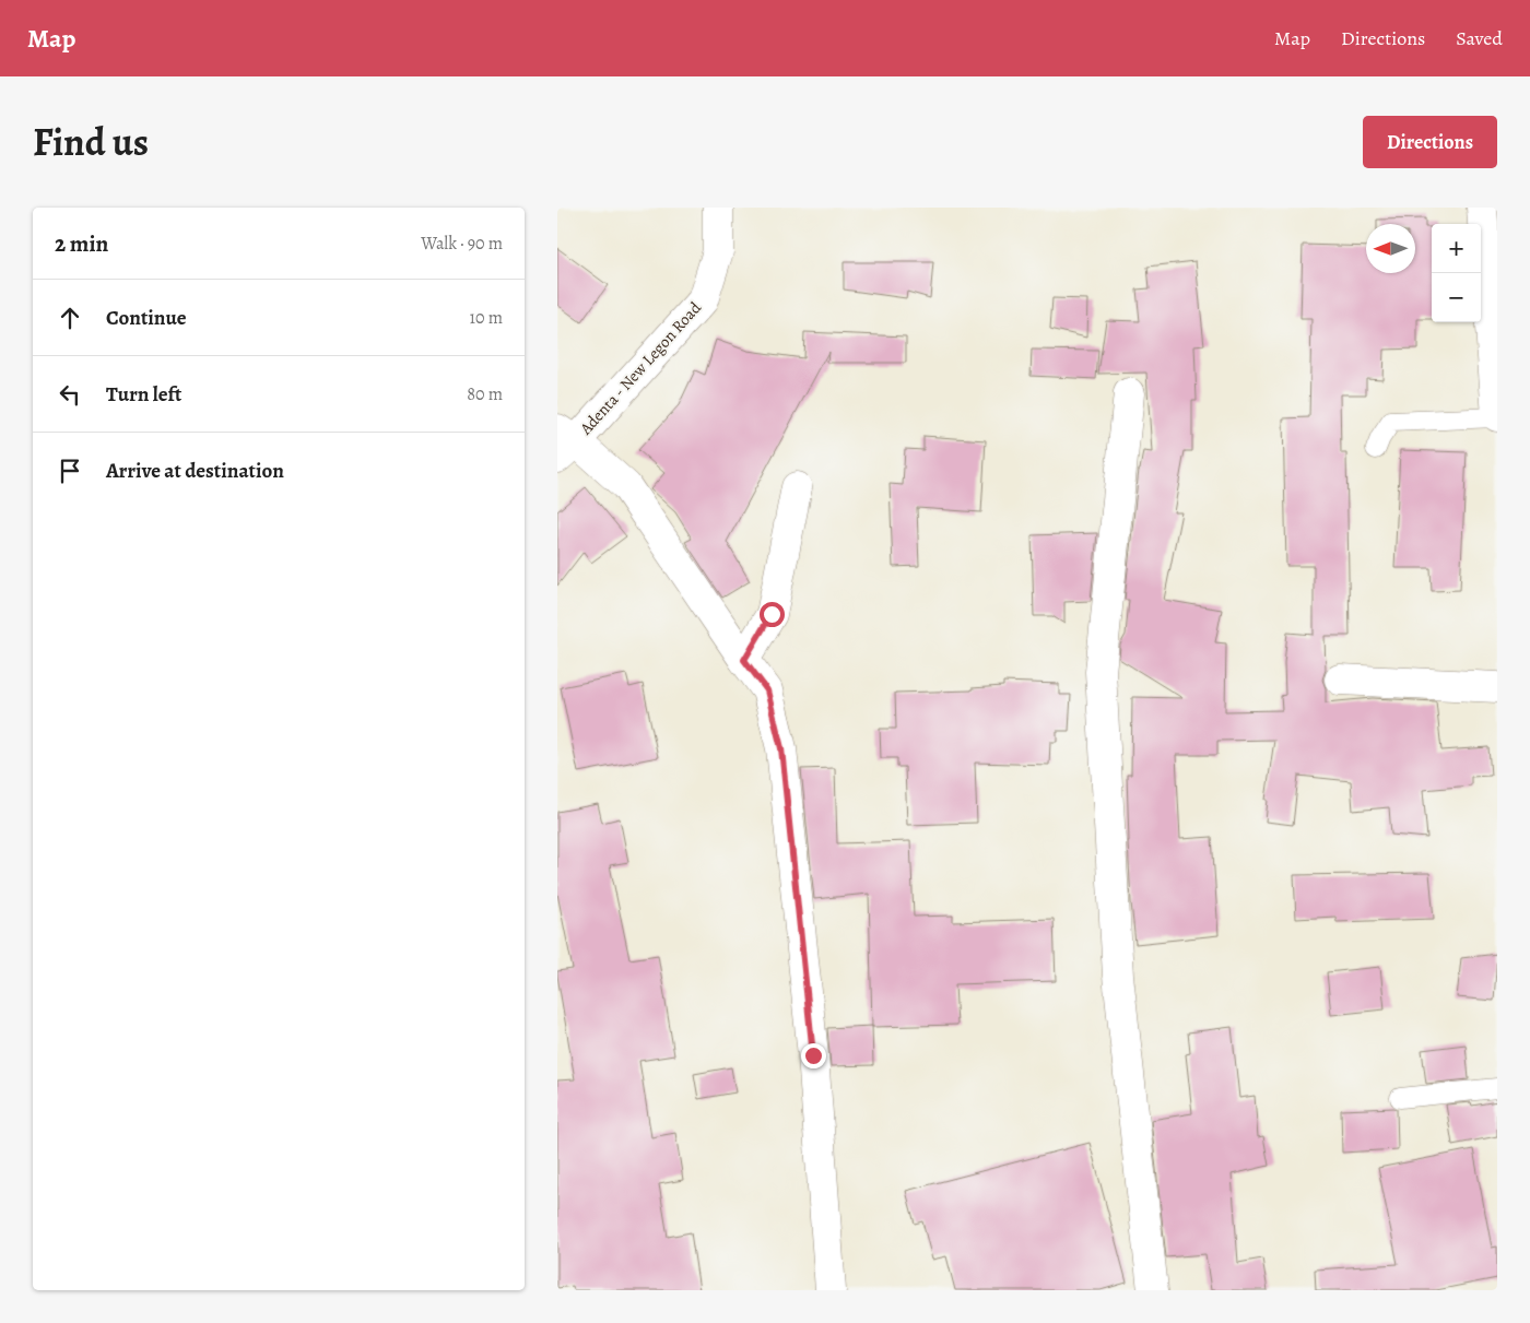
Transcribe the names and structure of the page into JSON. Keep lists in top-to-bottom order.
{
  "streets": {
    "street": ["Adenta - New Legon Road"]
  },
  "north": "left",
  "page": {
    "header": "Map",
    "nav": ["Map", "Directions", "Saved"],
    "title": "Find us",
    "buttons": "Directions",
    "heading": ["2 min", "Walk · 90 m"],
    "map_buttons": ["+", "−"],
    "list": [
      ["Continue", "10 m"],
      ["Turn left", "80 m"],
      "Arrive at destination"
    ]
  }
}
